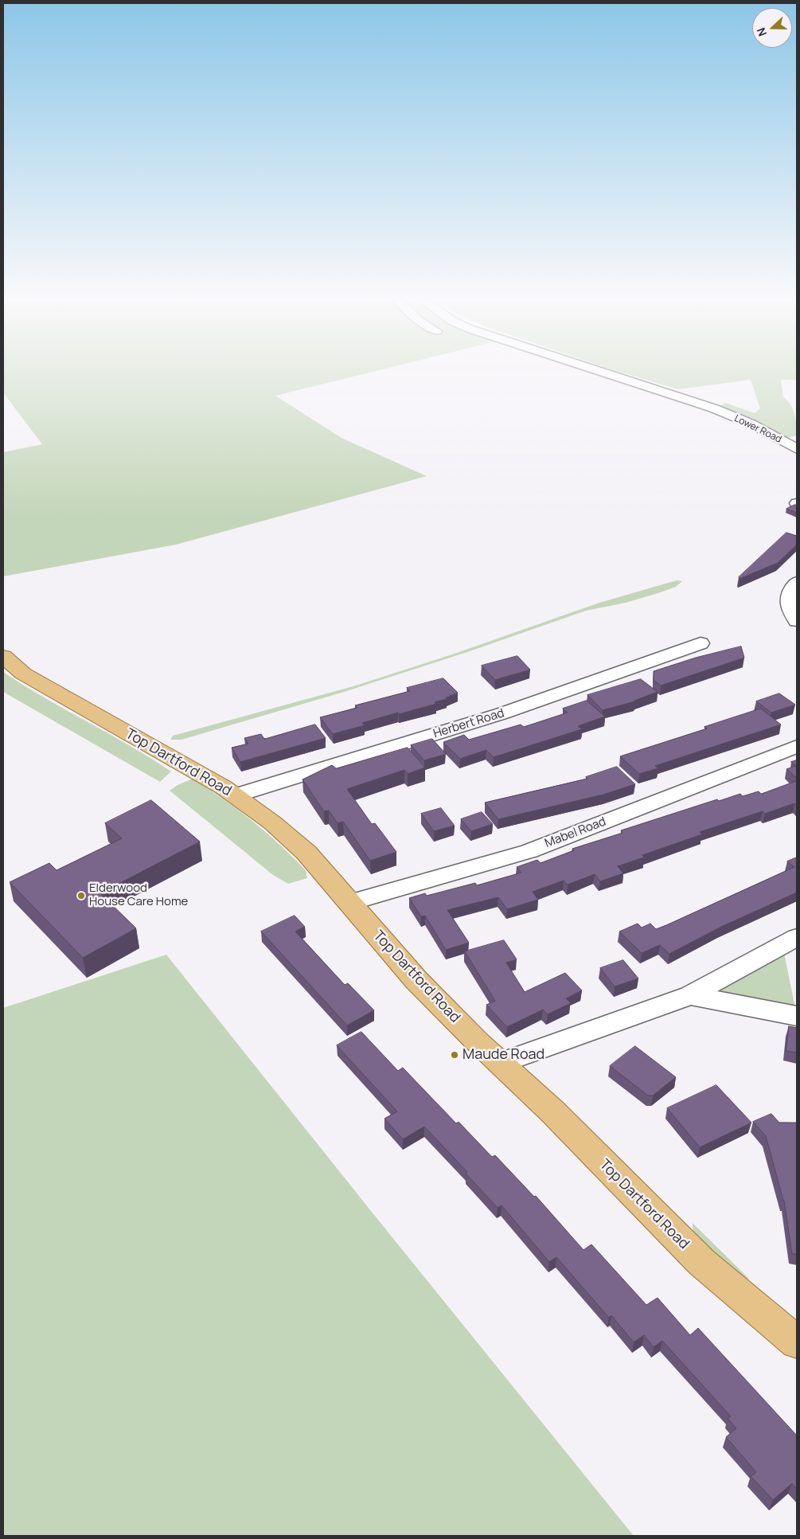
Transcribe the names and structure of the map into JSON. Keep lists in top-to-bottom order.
{
  "streets": {
    "main road": ["Top Dartford Road"],
    "street": ["Lower Road", "Herbert Road", "Mabel Road"]
  },
  "crossings": [
    ["Herbert Road", "Top Dartford Road"],
    ["Top Dartford Road", "Mabel Road"]
  ],
  "places": ["Elderwood House Care Home", "Maude Road"],
  "north": "left"
}
